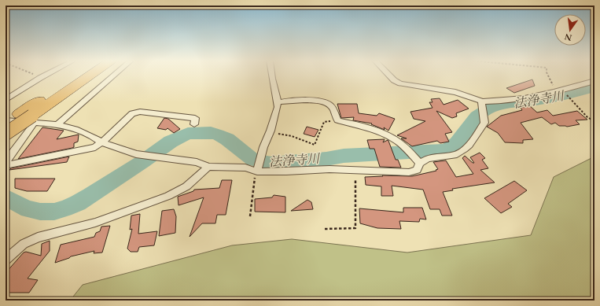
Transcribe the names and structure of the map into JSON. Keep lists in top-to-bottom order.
{
  "water": ["法浄寺川"],
  "north": "bottom"
}
